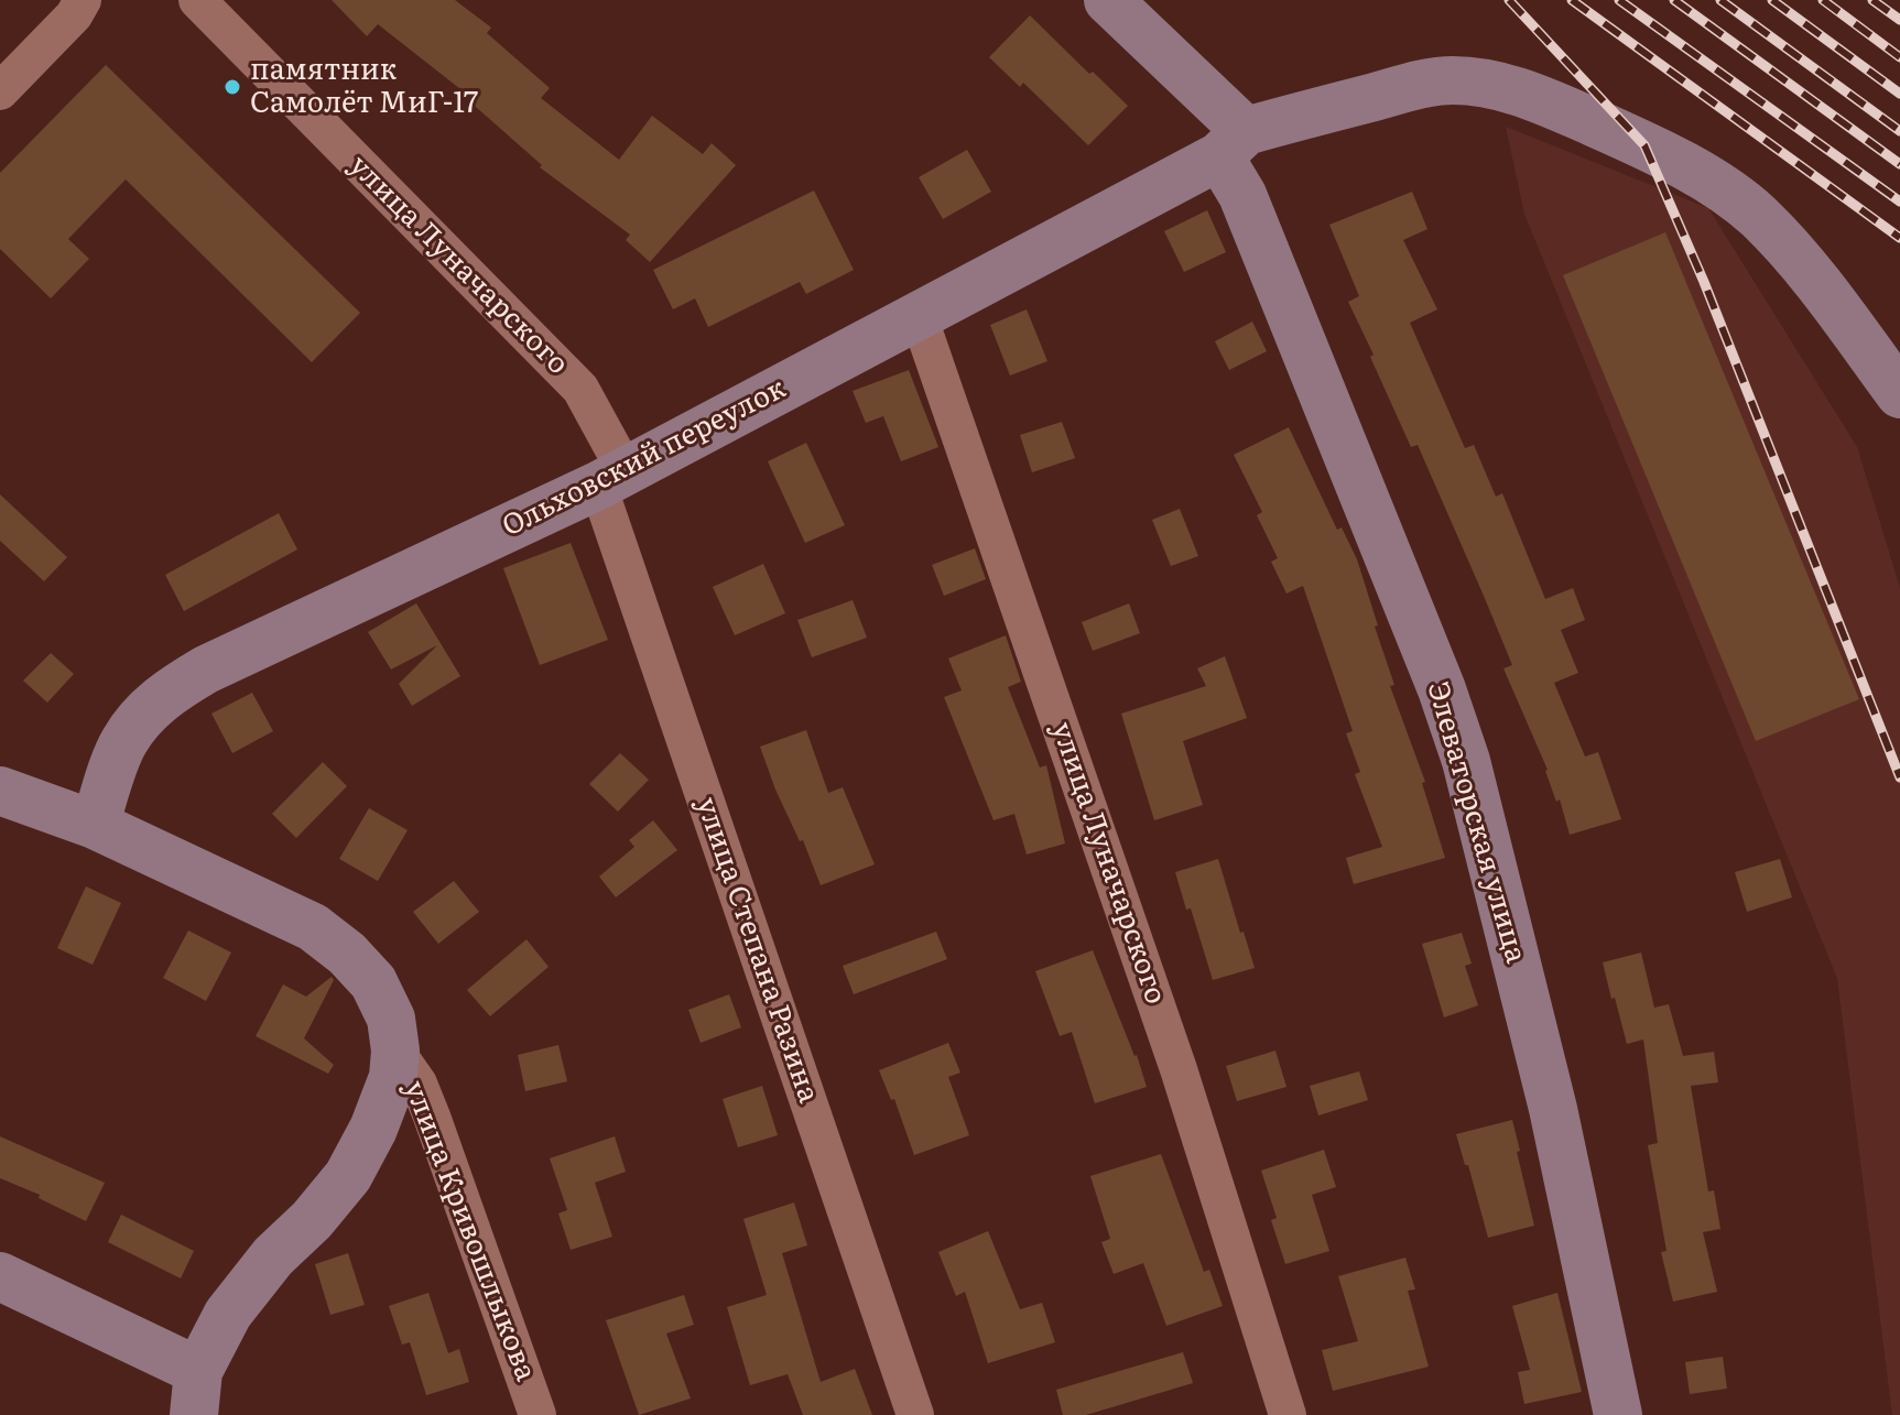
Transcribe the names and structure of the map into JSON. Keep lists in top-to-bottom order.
{
  "streets": {
    "street": [
      "улица Луначарского",
      "Ольховский переулок",
      "Элеваторская улица",
      "улица Степана Разина",
      "улица Кривошлыкова"
    ]
  },
  "crossings": [
    ["улица Луначарского", "Ольховский переулок"],
    ["улица Луначарского", "улица Степана Разина"],
    ["Ольховский переулок", "Элеваторская улица"],
    ["Ольховский переулок", "улица Степана Разина"],
    ["Ольховский переулок", "улица Кривошлыкова"]
  ],
  "places": ["памятник Самолёт МиГ-17"]
}
